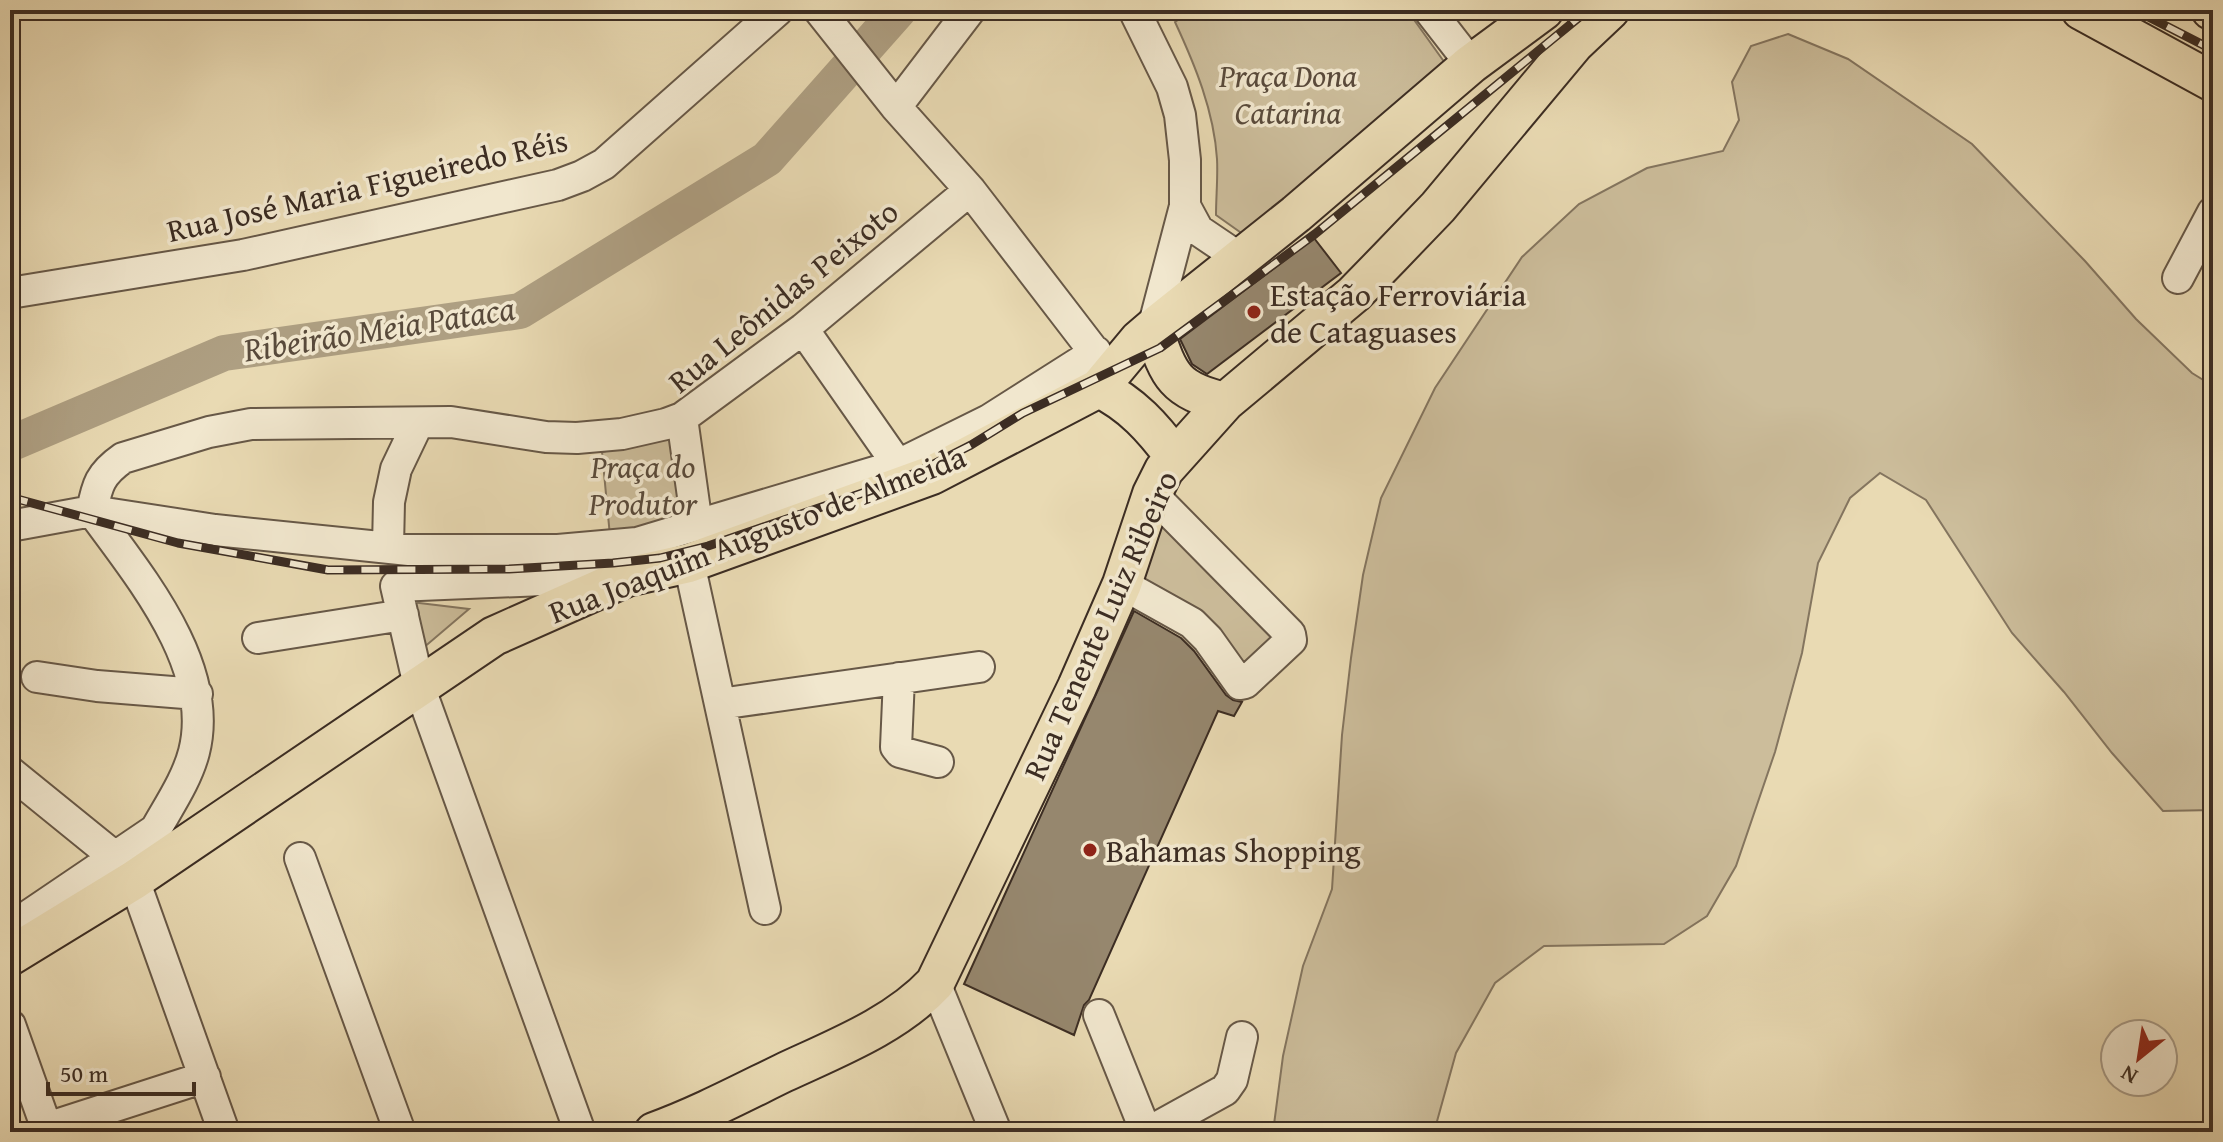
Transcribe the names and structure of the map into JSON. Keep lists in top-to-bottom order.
{
  "streets": {
    "main road": ["Rua Joaquim Augusto de Almeida", "Rua Tenente Luiz Ribeiro"],
    "street": ["Rua José Maria Figueiredo Réis", "Rua Leônidas Peixoto"]
  },
  "water": ["Ribeirão Meia Pataca"],
  "parks": ["Praça Dona Catarina", "Praça do Produtor"],
  "places": ["Estação Ferroviária de Cataguases", "Bahamas Shopping"],
  "scale_bar": "50 m",
  "north": "bottom left"
}
